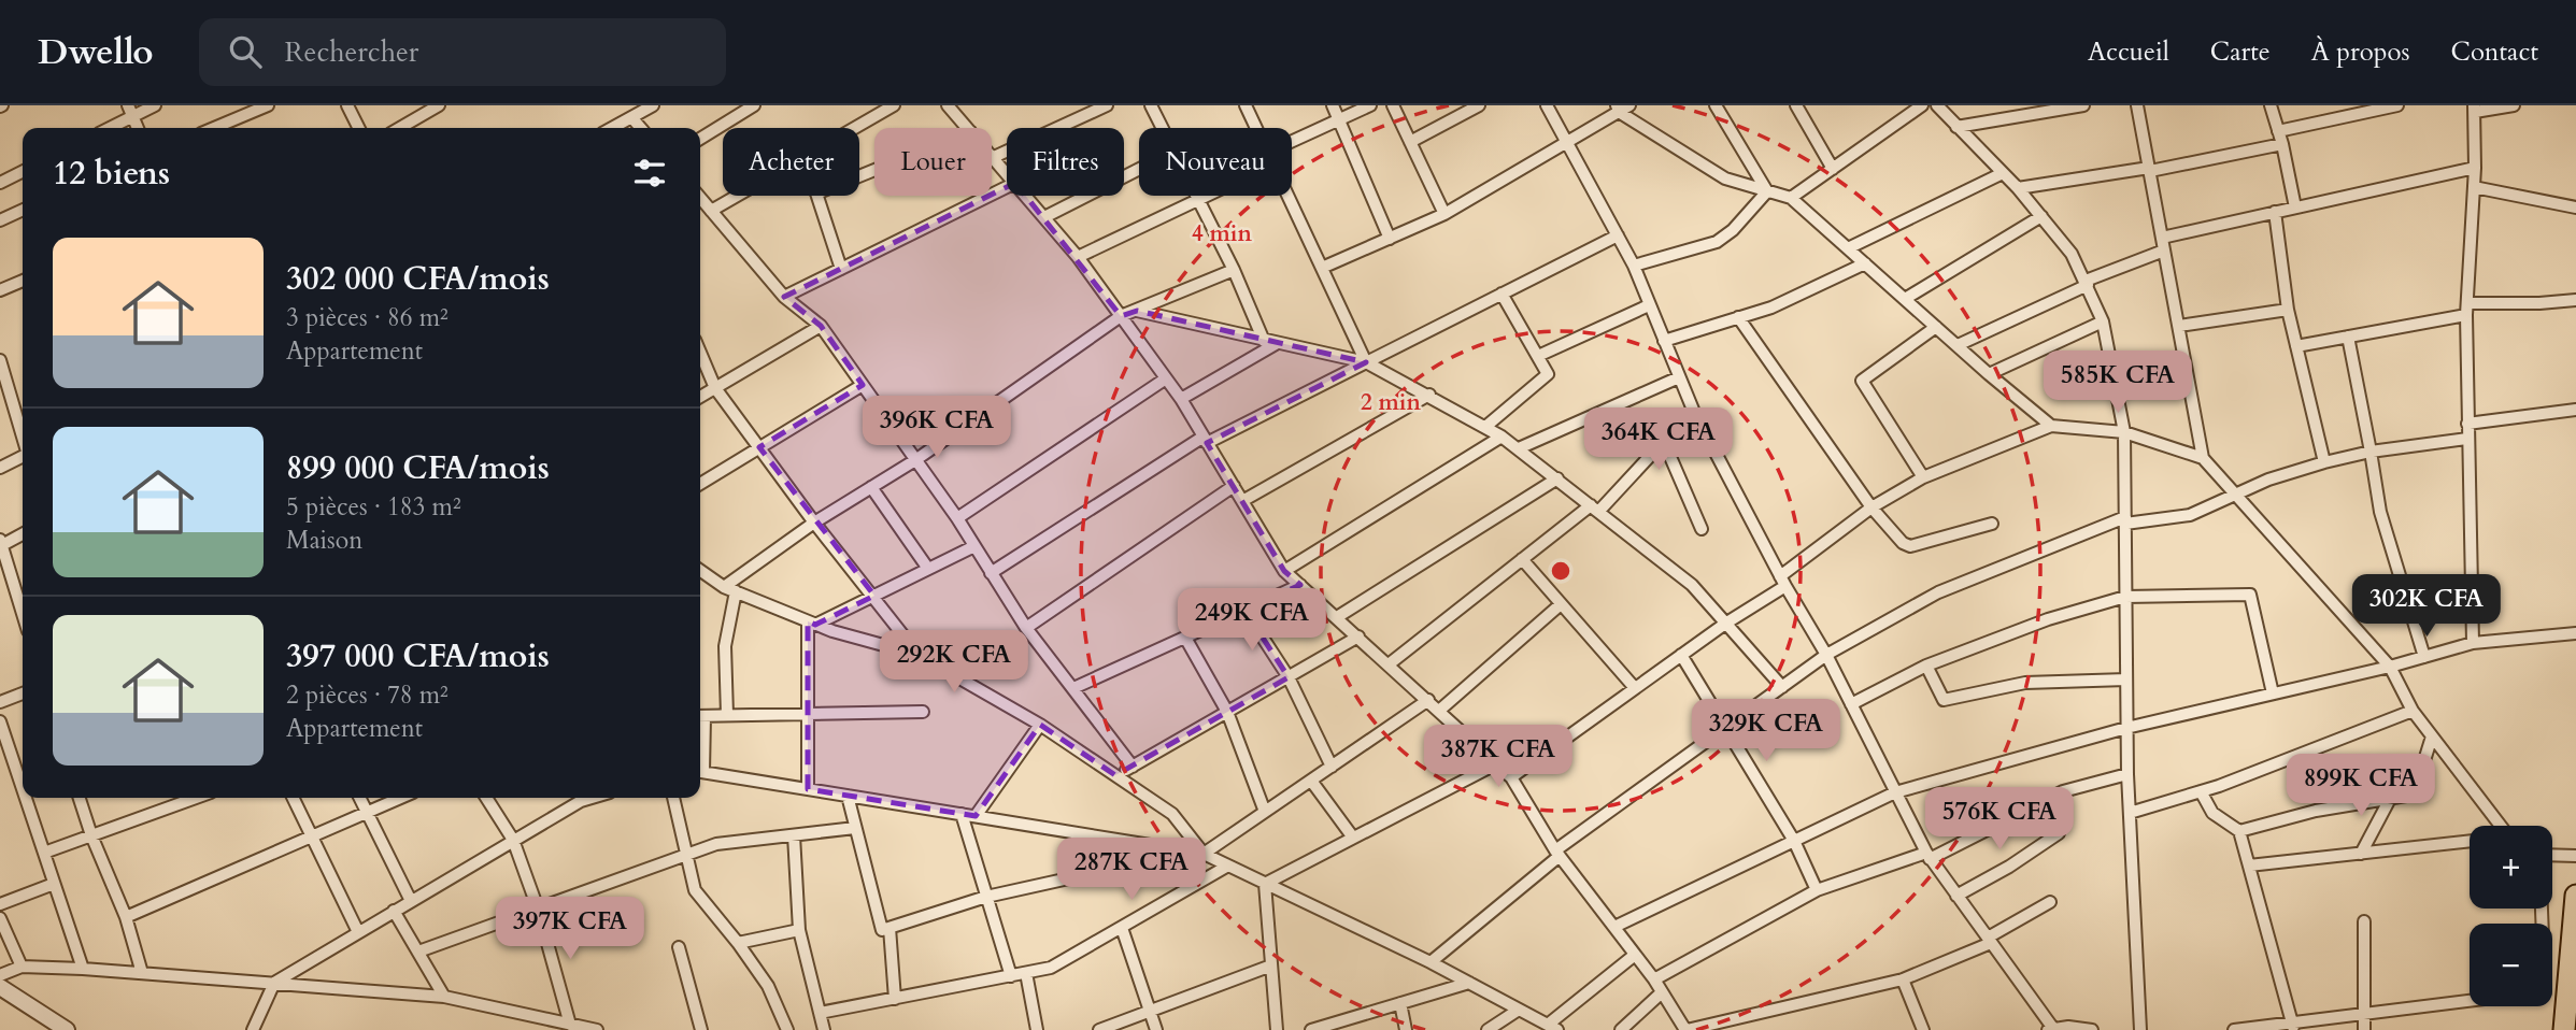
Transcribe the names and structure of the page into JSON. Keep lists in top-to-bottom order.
{
  "page": {
    "header": "Dwello",
    "search": "Rechercher",
    "nav": [
      "Accueil",
      "Carte",
      "À propos",
      "Contact"
    ],
    "chip": [
      "Acheter",
      "Louer",
      "Filtres",
      "Nouveau"
    ],
    "heading": "12 biens",
    "list": [
      {
        "name": "302 000 CFA/mois",
        "note": "3 pièces · 86 m² · Appartement"
      },
      {
        "name": "899 000 CFA/mois",
        "note": "5 pièces · 183 m² · Maison"
      },
      {
        "name": "397 000 CFA/mois",
        "note": "2 pièces · 78 m² · Appartement"
      }
    ],
    "price": [
      "585K CFA",
      "396K CFA",
      "364K CFA",
      "302K CFA",
      "249K CFA",
      "292K CFA",
      "329K CFA",
      "387K CFA",
      "899K CFA",
      "576K CFA",
      "287K CFA",
      "397K CFA"
    ],
    "map_buttons": ["+", "−"]
  },
  "rings": ["4 min", "2 min"]
}
